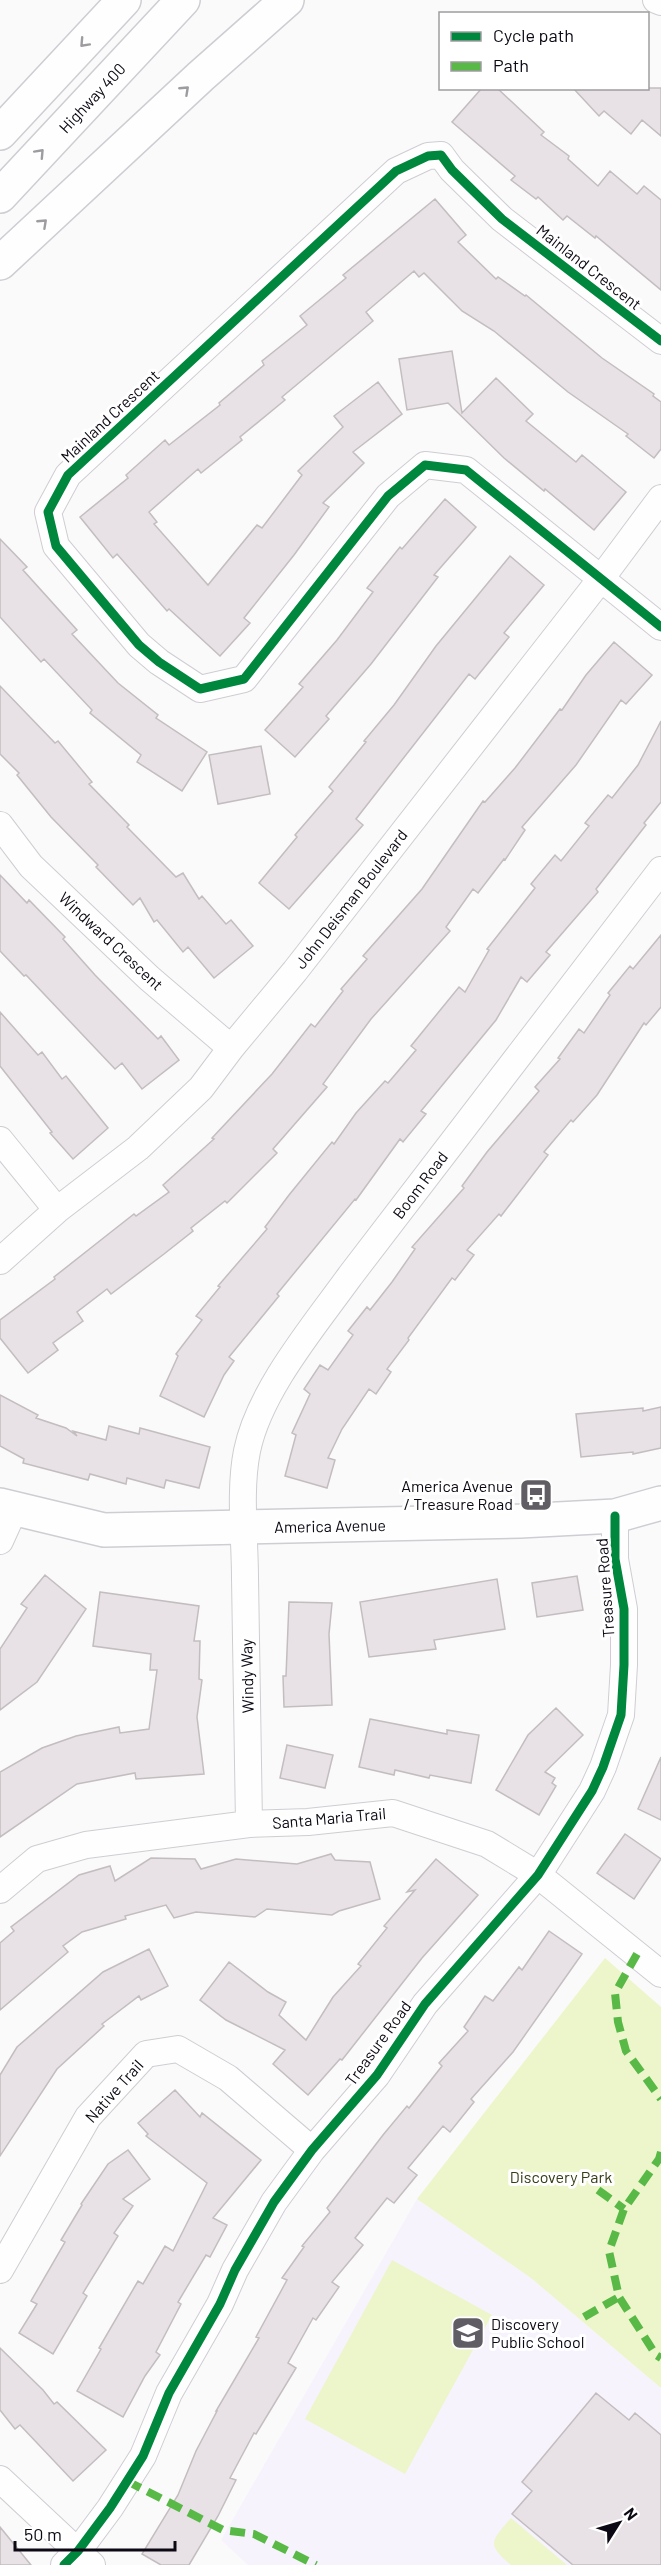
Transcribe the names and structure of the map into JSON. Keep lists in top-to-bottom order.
{
  "streets": {
    "main road": ["Highway 400", "America Avenue"],
    "street": [
      "Mainland Crescent",
      "John Deisman Boulevard",
      "Windward Crescent",
      "Boom Road",
      "Treasure Road",
      "Windy Way",
      "Santa Maria Trail",
      "Native Trail"
    ]
  },
  "crossings": [
    ["Mainland Crescent", "John Deisman Boulevard"],
    ["John Deisman Boulevard", "Windward Crescent"],
    ["Boom Road", "America Avenue"],
    ["Boom Road", "Windy Way"],
    ["America Avenue", "Treasure Road"],
    ["America Avenue", "Windy Way"],
    ["Treasure Road", "Santa Maria Trail"],
    ["Treasure Road", "Native Trail"],
    ["Windy Way", "Santa Maria Trail"]
  ],
  "parks": ["Discovery Park"],
  "places": {
    "bus stop": ["America Avenue / Treasure Road"],
    "school or university": ["Discovery Public School"]
  },
  "legend": ["Cycle path", "Path"],
  "scale_bar": "50 m",
  "north": "top right"
}
